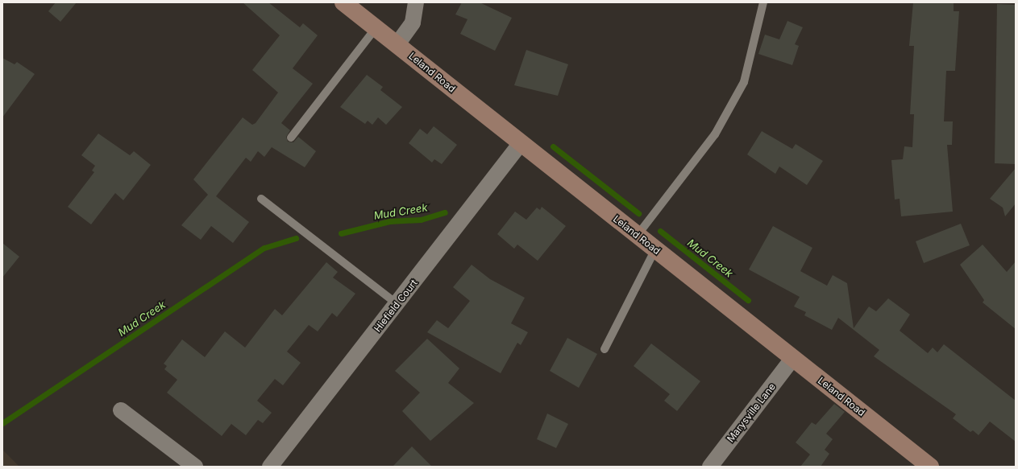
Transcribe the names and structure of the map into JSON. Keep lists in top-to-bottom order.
{
  "streets": {
    "main road": ["Leland Road"],
    "street": ["Hiefield Court", "Marysville Lane"]
  },
  "crossings": [
    ["Leland Road", "Hiefield Court"],
    ["Leland Road", "Marysville Lane"]
  ],
  "water": ["Mud Creek"]
}
